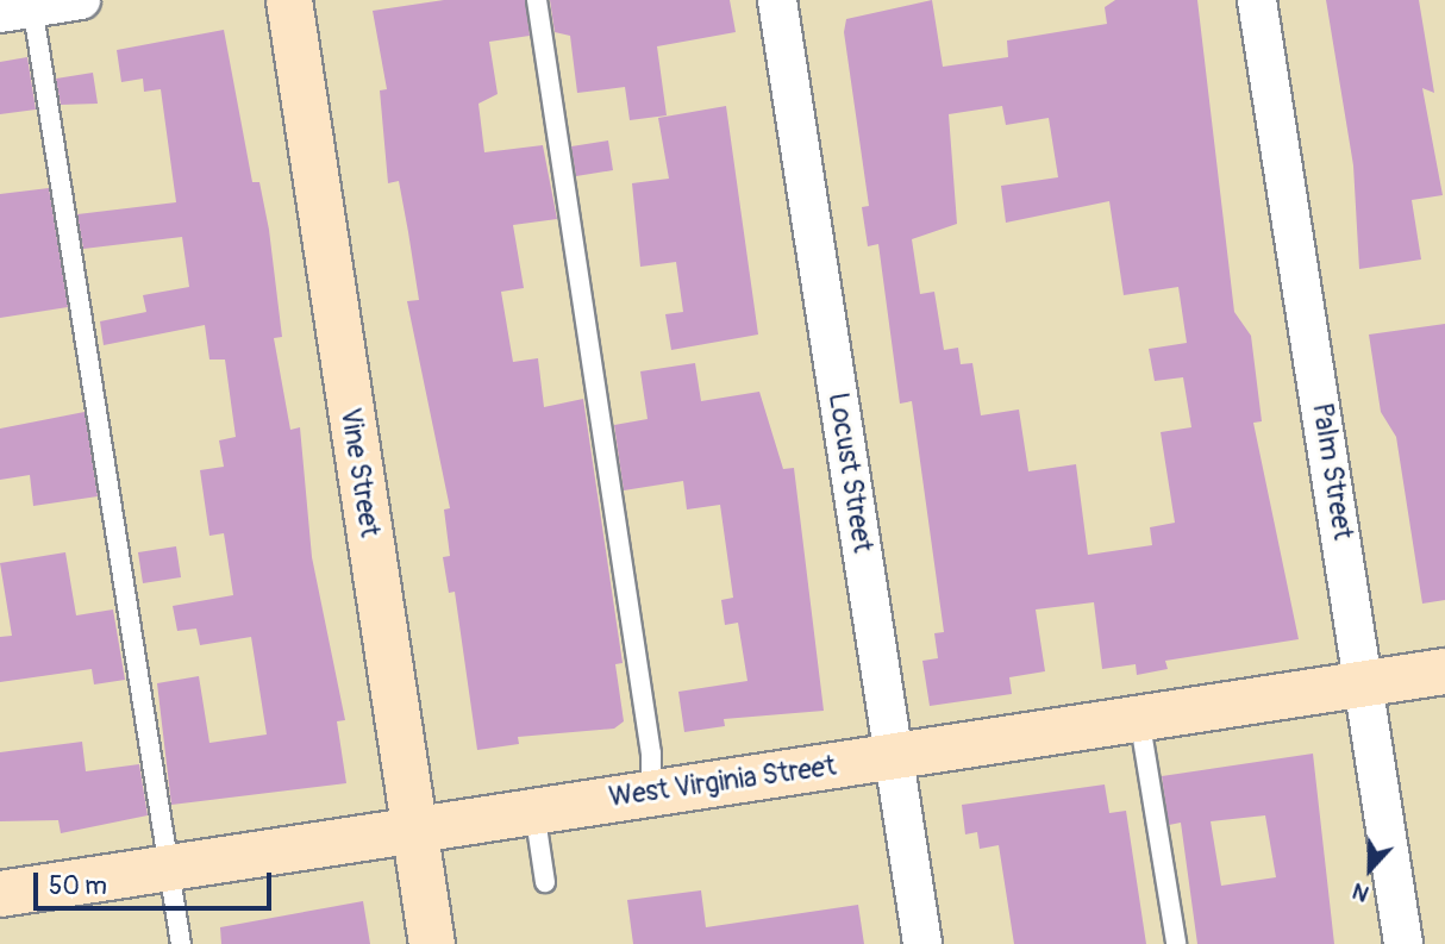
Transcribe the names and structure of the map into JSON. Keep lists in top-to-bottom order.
{
  "streets": {
    "street": [
      "Palm Street",
      "Vine Street",
      "Locust Street",
      "West Virginia Street"
    ]
  },
  "crossings": [
    ["Palm Street", "West Virginia Street"],
    ["Vine Street", "West Virginia Street"],
    ["Locust Street", "West Virginia Street"]
  ],
  "scale_bar": "50 m",
  "north": "bottom"
}
